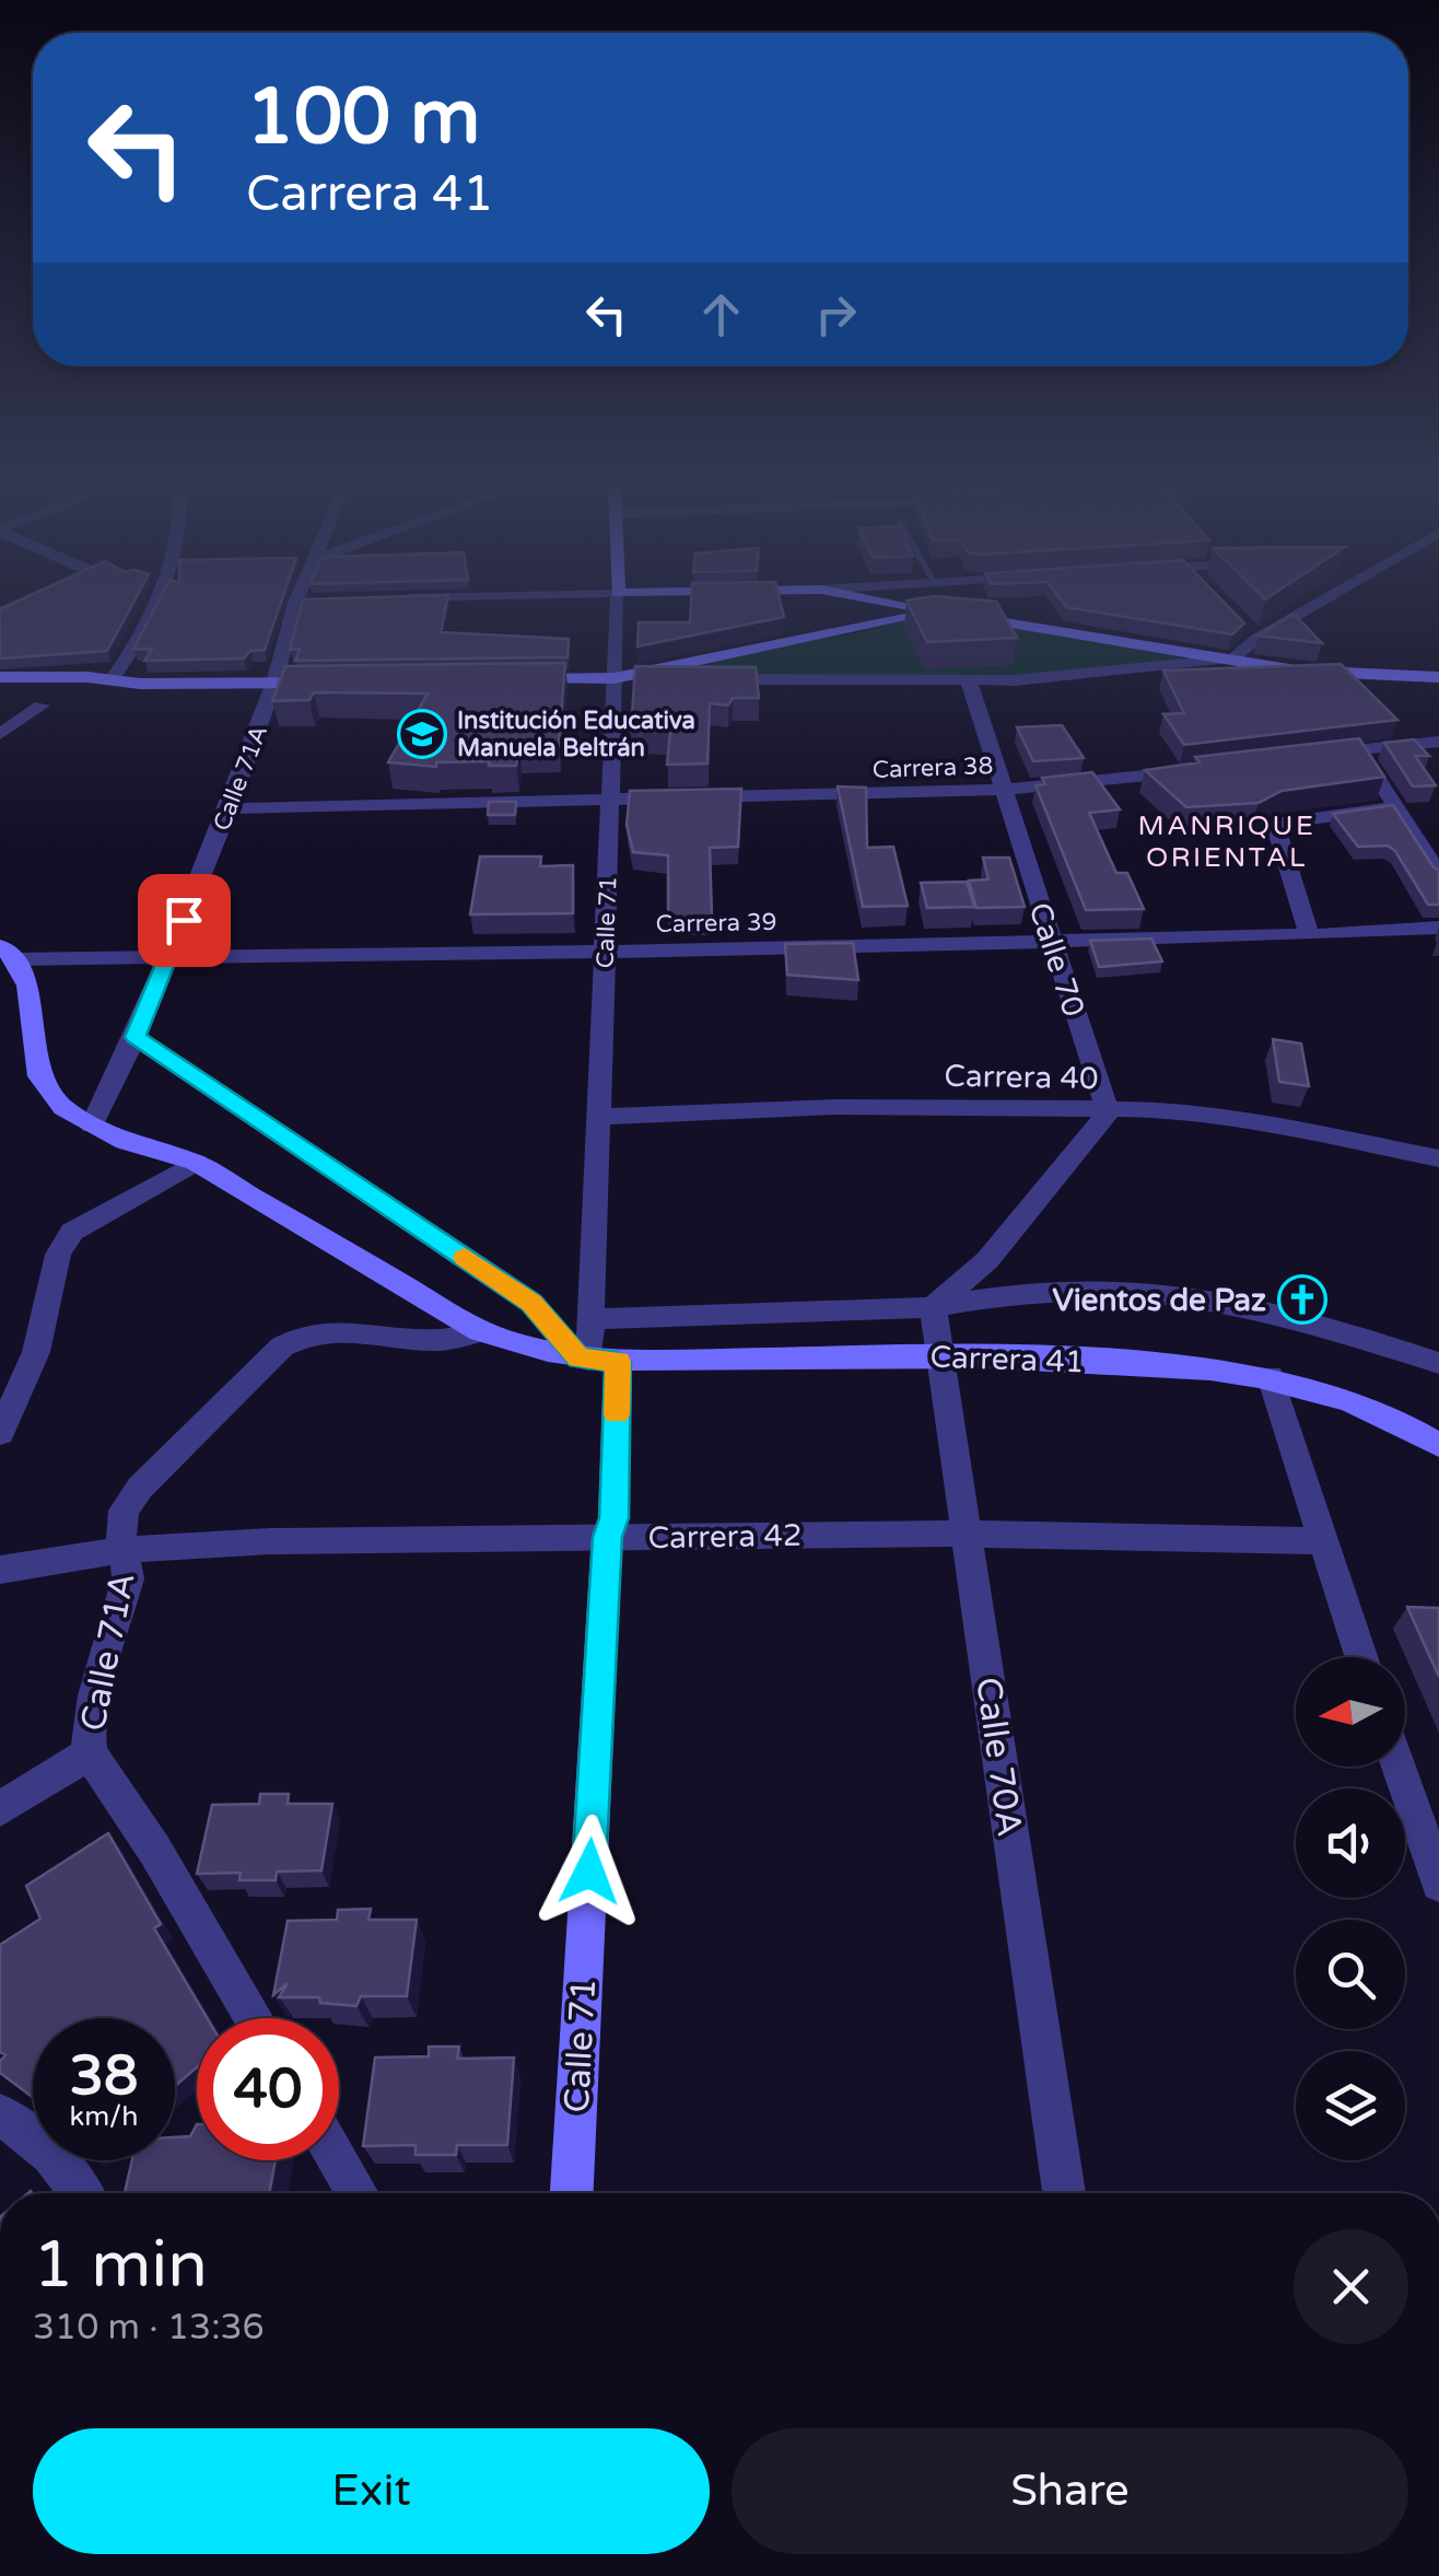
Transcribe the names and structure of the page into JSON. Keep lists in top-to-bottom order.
{
  "streets": {
    "street": [
      "Carrera 38",
      "Calle 71A",
      "Calle 71",
      "Carrera 39",
      "Calle 70",
      "Carrera 40",
      "Carrera 41",
      "Carrera 42",
      "Calle 70A"
    ]
  },
  "crossings": [
    ["Carrera 38", "Calle 71A"],
    ["Carrera 38", "Calle 71"],
    ["Carrera 38", "Calle 70"],
    ["Calle 71A", "Carrera 39"],
    ["Calle 71A", "Carrera 41"],
    ["Calle 71A", "Carrera 42"],
    ["Calle 71", "Carrera 39"],
    ["Calle 71", "Carrera 40"],
    ["Calle 71", "Carrera 41"],
    ["Calle 71", "Carrera 42"],
    ["Carrera 39", "Calle 70"],
    ["Carrera 39", "Carrera 41"],
    ["Calle 70", "Carrera 40"],
    ["Carrera 41", "Calle 70A"],
    ["Carrera 42", "Calle 70A"]
  ],
  "districts": ["MANRIQUE ORIENTAL"],
  "places": {
    "school or university": ["Institución Educativa Manuela Beltrán"],
    "church": ["Vientos de Paz"]
  },
  "north": "left",
  "page": {
    "turn": ["100 m", "Carrera 41"],
    "speed": "38 km/h",
    "limit": "40",
    "heading": ["1 min", "310 m · 13:36"],
    "buttons": ["Exit", "Share"]
  }
}
